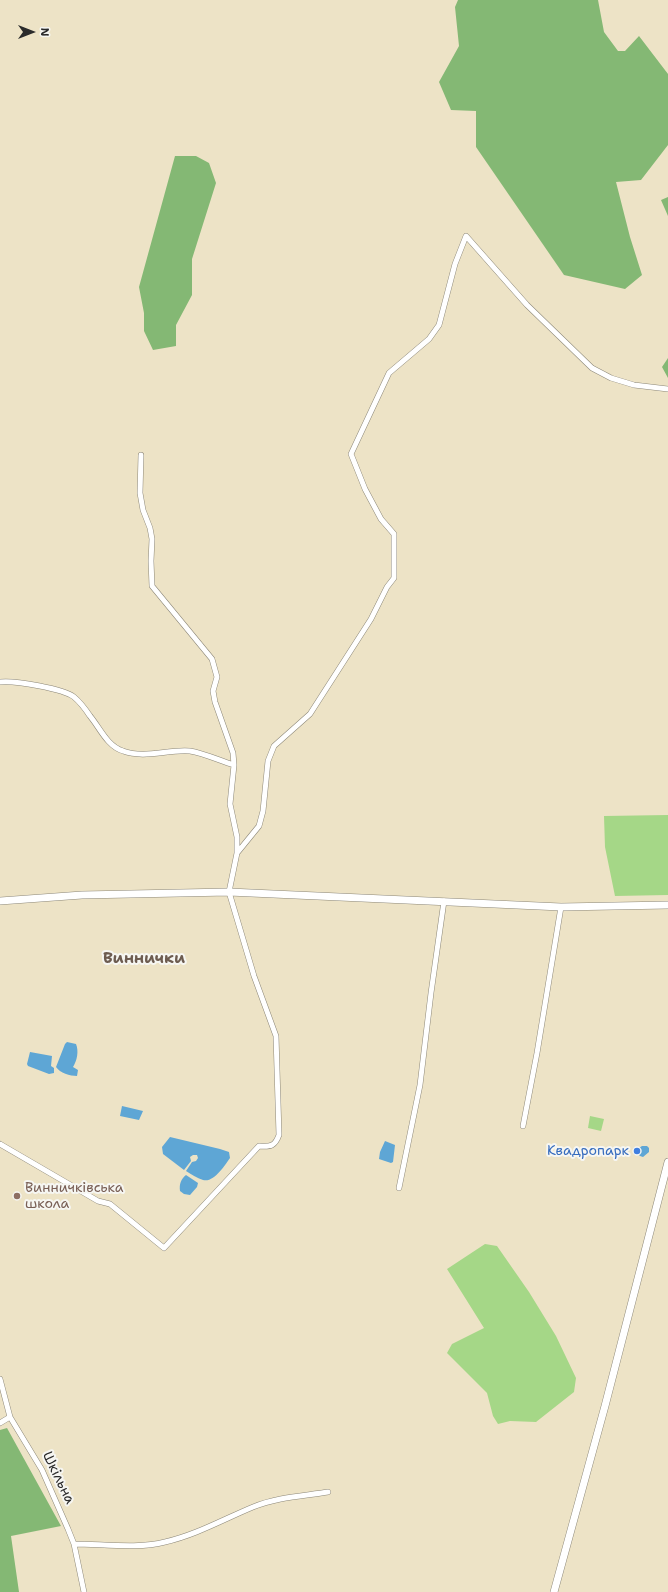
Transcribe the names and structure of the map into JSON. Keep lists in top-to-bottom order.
{
  "streets": {
    "street": ["Шкільна"]
  },
  "districts": ["Виннички"],
  "places": ["Квадропарк", "Винничківська школа"],
  "north": "right"
}
